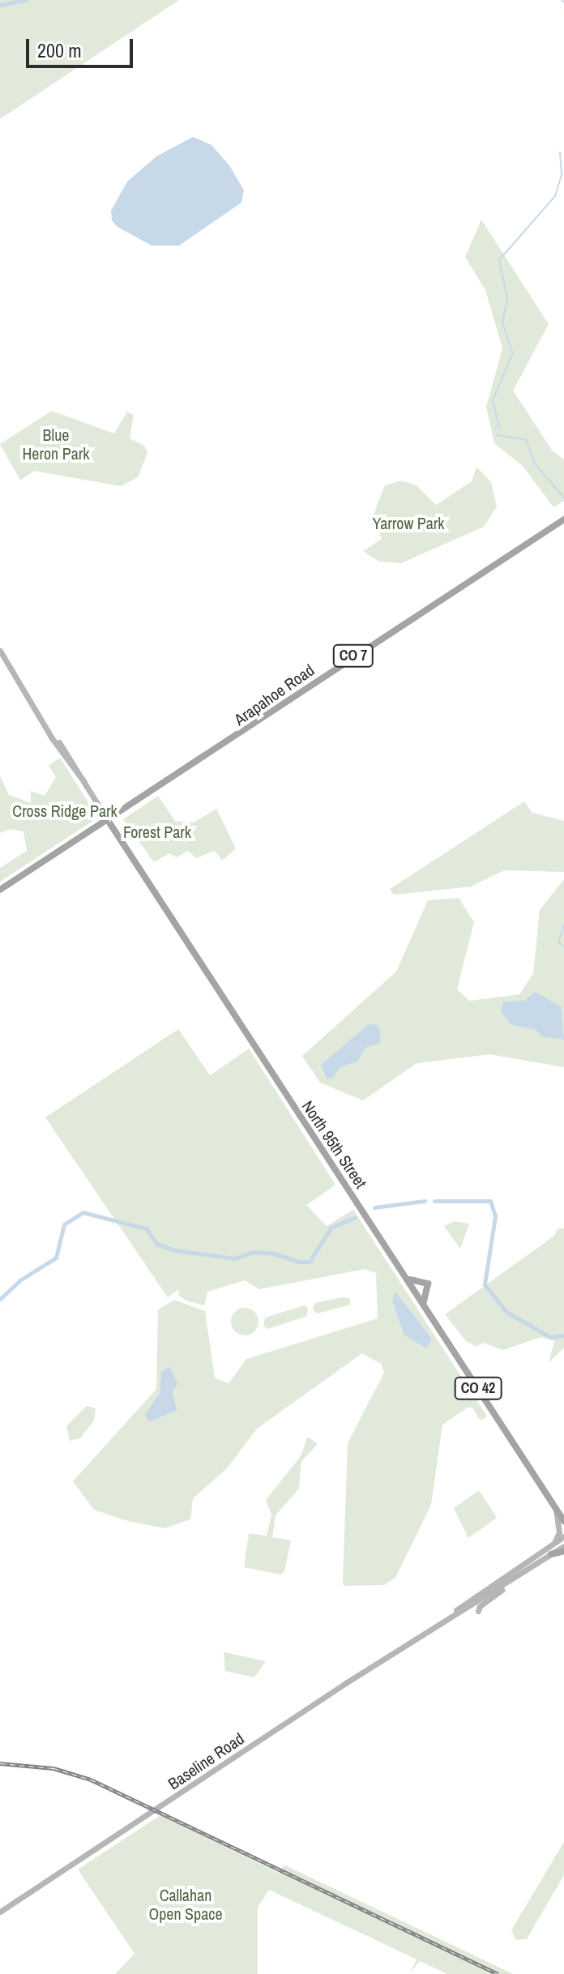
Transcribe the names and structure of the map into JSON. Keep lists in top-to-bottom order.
{
  "streets": {
    "main road": [
      "CO 7",
      "Arapahoe Road",
      "North 95th Street",
      "CO 42",
      "Baseline Road"
    ]
  },
  "crossings": [
    ["Arapahoe Road", "North 95th Street"]
  ],
  "parks": [
    "Blue Heron Park",
    "Yarrow Park",
    "Cross Ridge Park",
    "Forest Park",
    "Callahan Open Space"
  ],
  "scale_bar": "200 m"
}
